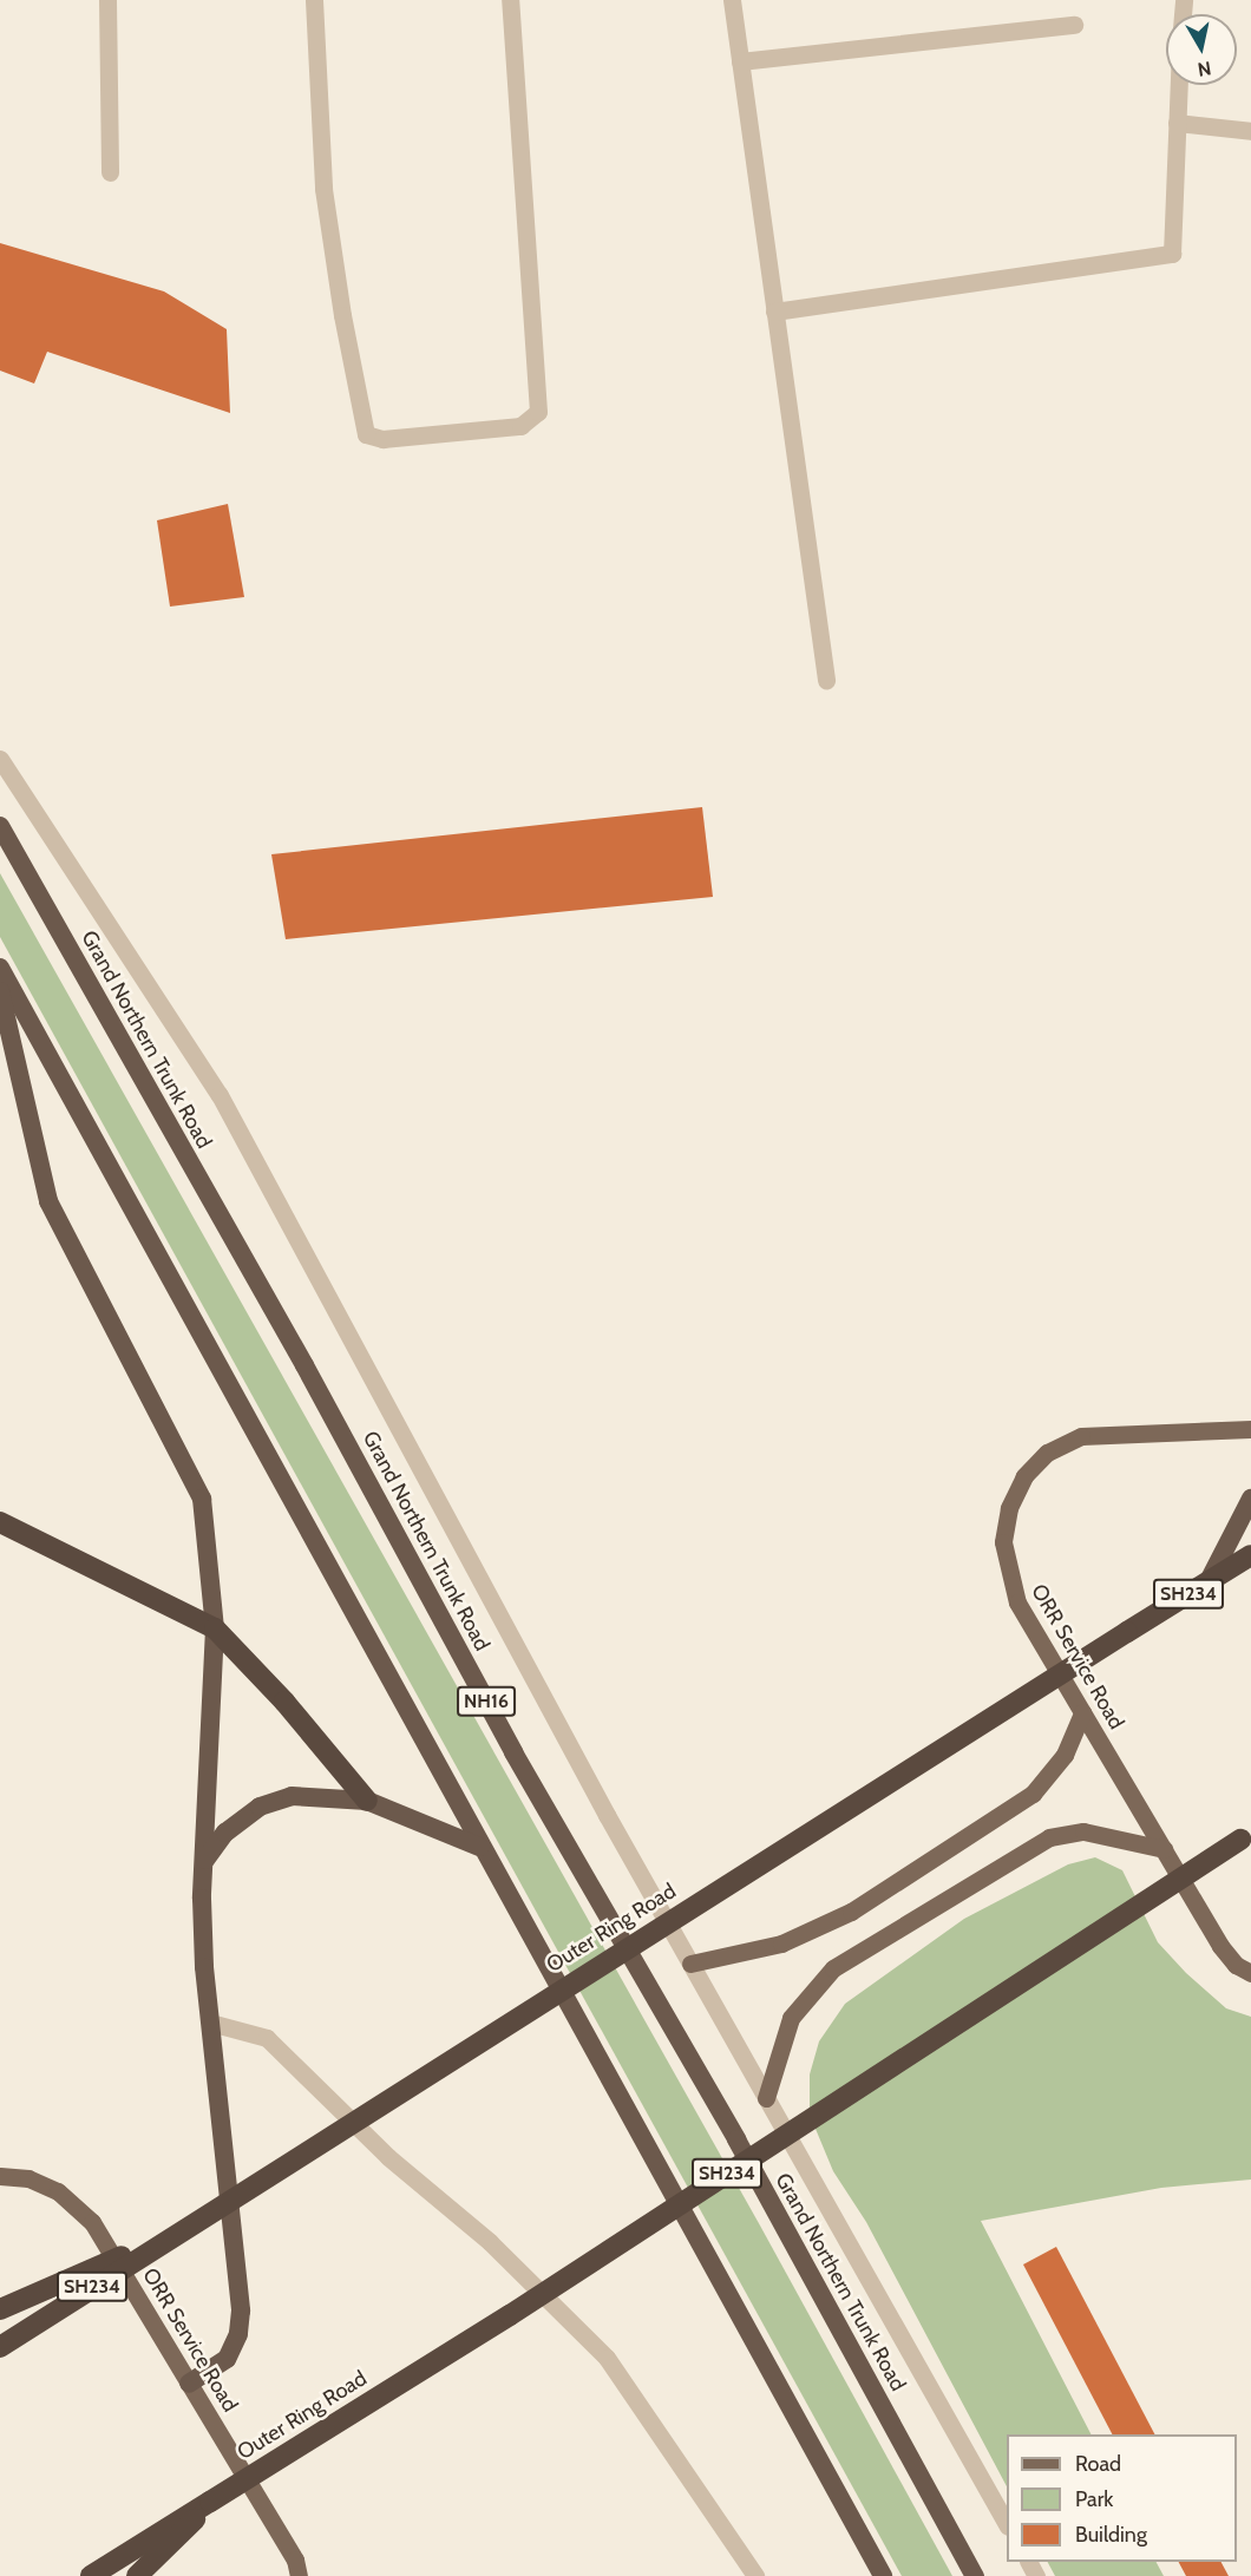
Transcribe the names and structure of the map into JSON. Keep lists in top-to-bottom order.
{
  "streets": {
    "highway": [
      "Grand Northern Trunk Road",
      "SH234",
      "NH16",
      "Outer Ring Road"
    ],
    "main road": ["ORR Service Road"]
  },
  "legend": ["Road", "Park", "Building"],
  "north": "bottom"
}
